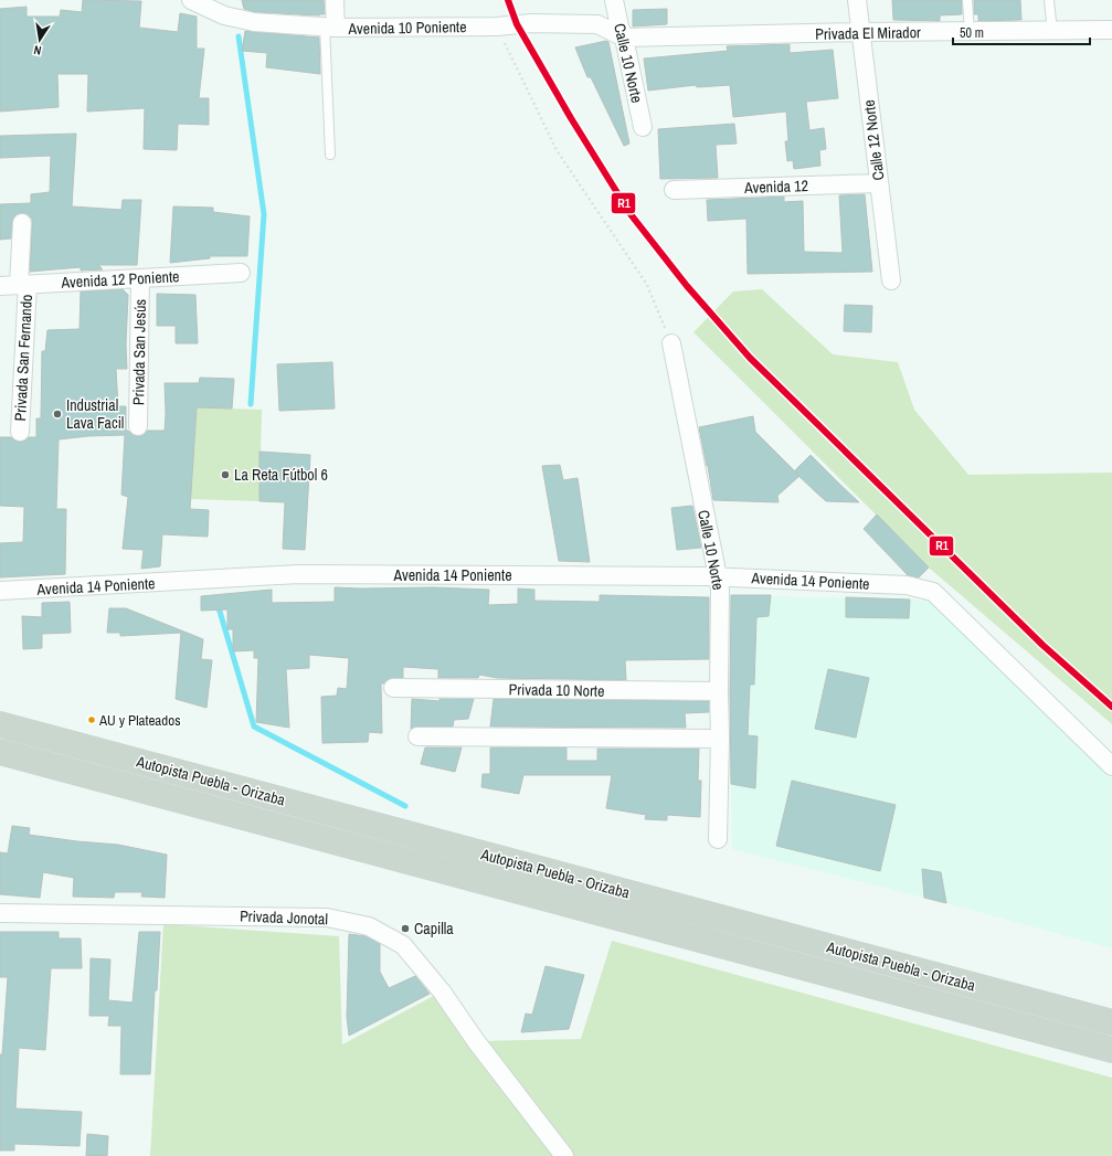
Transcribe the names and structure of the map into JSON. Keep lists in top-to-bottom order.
{
  "streets": {
    "highway": ["Autopista Puebla - Orizaba"],
    "street": [
      "Avenida 10 Poniente",
      "Privada El Mirador",
      "Calle 10 Norte",
      "Calle 12 Norte",
      "Avenida 12",
      "Avenida 12 Poniente",
      "Privada San Jesús",
      "Privada San Fernando",
      "Avenida 14 Poniente",
      "Privada 10 Norte",
      "Privada Jonotal"
    ]
  },
  "crossings": [
    ["Avenida 10 Poniente", "Privada El Mirador"],
    ["Avenida 10 Poniente", "Calle 10 Norte"],
    ["Privada El Mirador", "Calle 10 Norte"],
    ["Privada El Mirador", "Calle 12 Norte"],
    ["Calle 10 Norte", "Avenida 14 Poniente"],
    ["Calle 10 Norte", "Privada 10 Norte"],
    ["Calle 12 Norte", "Avenida 12"],
    ["Avenida 12 Poniente", "Privada San Jesús"],
    ["Avenida 12 Poniente", "Privada San Fernando"]
  ],
  "places": [
    "Industrial Lava Facil",
    "La Reta Fútbol 6",
    "AU y Plateados",
    "Capilla"
  ],
  "lines": ["transit line R1"],
  "scale_bar": "50 m",
  "north": "bottom"
}
